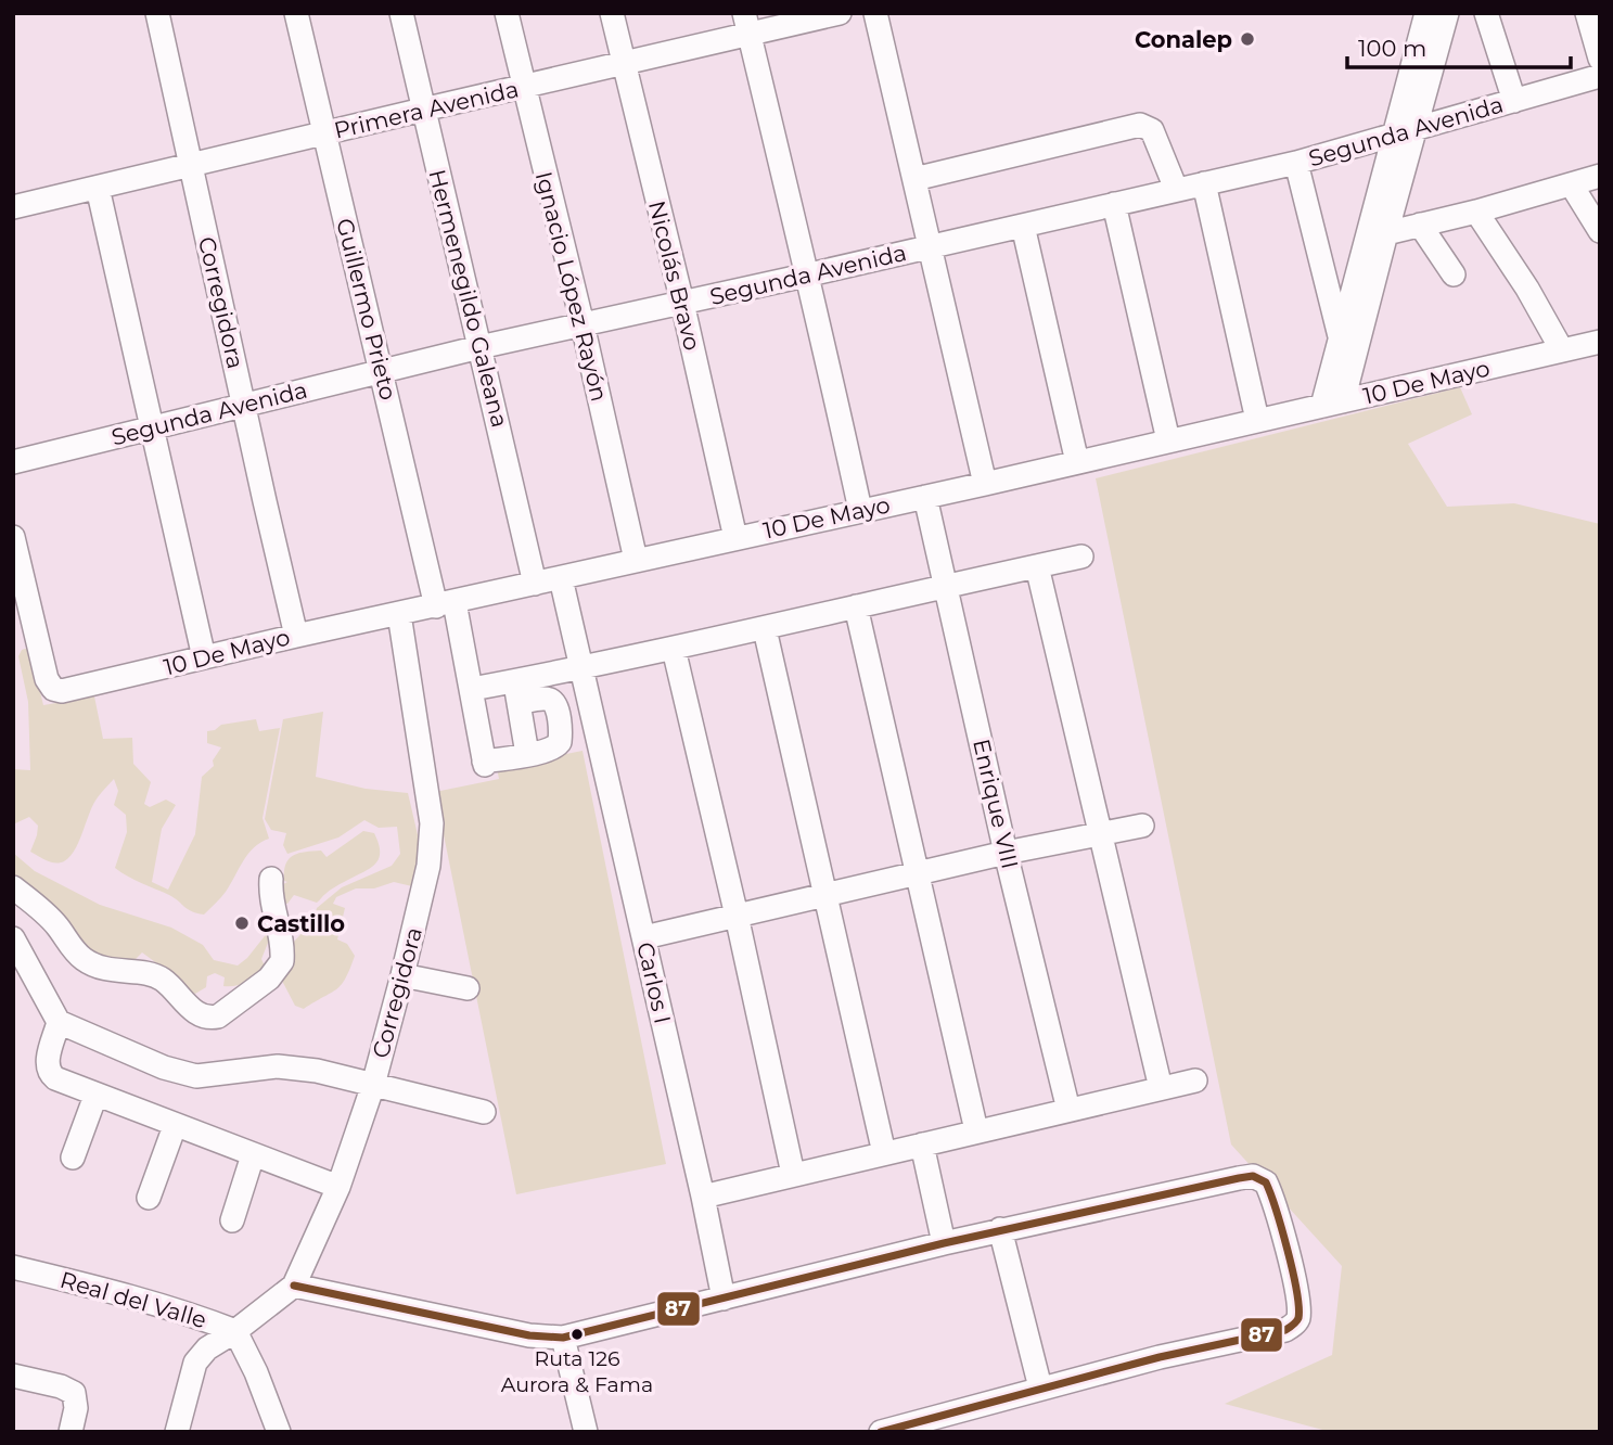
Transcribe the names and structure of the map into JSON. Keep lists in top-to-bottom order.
{
  "streets": {
    "street": [
      "Primera Avenida",
      "Segunda Avenida",
      "Nicolás Bravo",
      "Ignacio López Rayón",
      "Hermenegildo Galeana",
      "Corregidora",
      "Guillermo Prieto",
      "10 De Mayo",
      "Enrique VIII",
      "Carlos I",
      "Real del Valle"
    ]
  },
  "crossings": [
    ["Primera Avenida", "Nicolás Bravo"],
    ["Primera Avenida", "Ignacio López Rayón"],
    ["Primera Avenida", "Hermenegildo Galeana"],
    ["Primera Avenida", "Corregidora"],
    ["Primera Avenida", "Guillermo Prieto"],
    ["Segunda Avenida", "Nicolás Bravo"],
    ["Segunda Avenida", "Ignacio López Rayón"],
    ["Segunda Avenida", "Hermenegildo Galeana"],
    ["Segunda Avenida", "Corregidora"],
    ["Segunda Avenida", "Guillermo Prieto"],
    ["Nicolás Bravo", "10 De Mayo"],
    ["Ignacio López Rayón", "10 De Mayo"],
    ["Hermenegildo Galeana", "10 De Mayo"],
    ["Corregidora", "10 De Mayo"],
    ["Corregidora", "Real del Valle"],
    ["Guillermo Prieto", "10 De Mayo"],
    ["10 De Mayo", "Enrique VIII"],
    ["10 De Mayo", "Carlos I"]
  ],
  "places": ["Conalep", "Castillo", "Ruta 126 Aurora & Fama"],
  "lines": ["transit line 87"],
  "scale_bar": "100 m"
}
